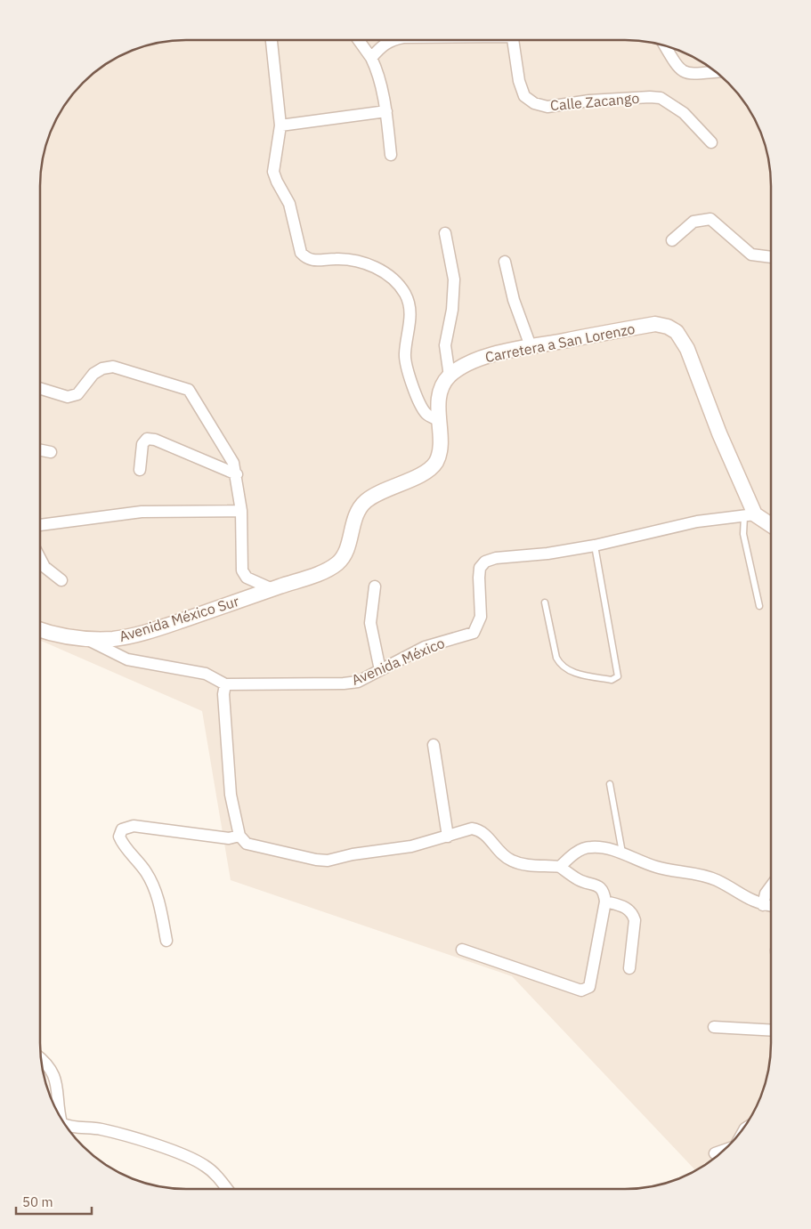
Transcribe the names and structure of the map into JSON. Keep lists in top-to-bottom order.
{
  "streets": {
    "street": [
      "Calle Zacango",
      "Carretera a San Lorenzo",
      "Avenida México Sur",
      "Avenida México"
    ]
  },
  "crossings": [
    ["Carretera a San Lorenzo", "Avenida México"],
    ["Avenida México Sur", "Avenida México"]
  ],
  "scale_bar": "50 m"
}
